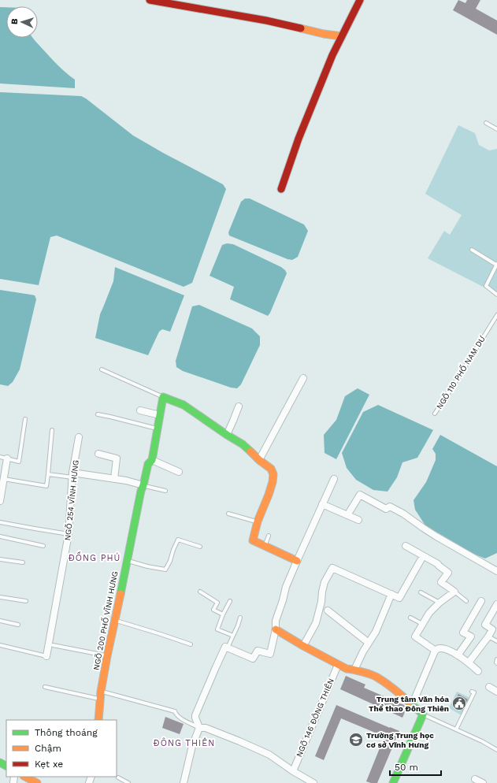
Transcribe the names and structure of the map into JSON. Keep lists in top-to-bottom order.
{
  "streets": {
    "street": ["NGÕ 254 VĨNH HƯNG", "NGÕ 200 PHỐ VĨNH HƯNG", "NGÕ 146 ĐÔNG THIÊN"],
    "lane": ["NGÕ 110 PHỐ NAM DƯ"]
  },
  "districts": ["ĐỒNG PHÚ", "ĐÔNG THIÊN"],
  "places": {
    "public building": ["Trung tâm Văn hóa Thể thao Đông Thiên"],
    "school or university": ["Trường Trung học cơ sở Vĩnh Hưng"]
  },
  "legend": ["Thông thoáng", "Chậm", "Kẹt xe"],
  "scale_bar": "50 m",
  "north": "left"
}
